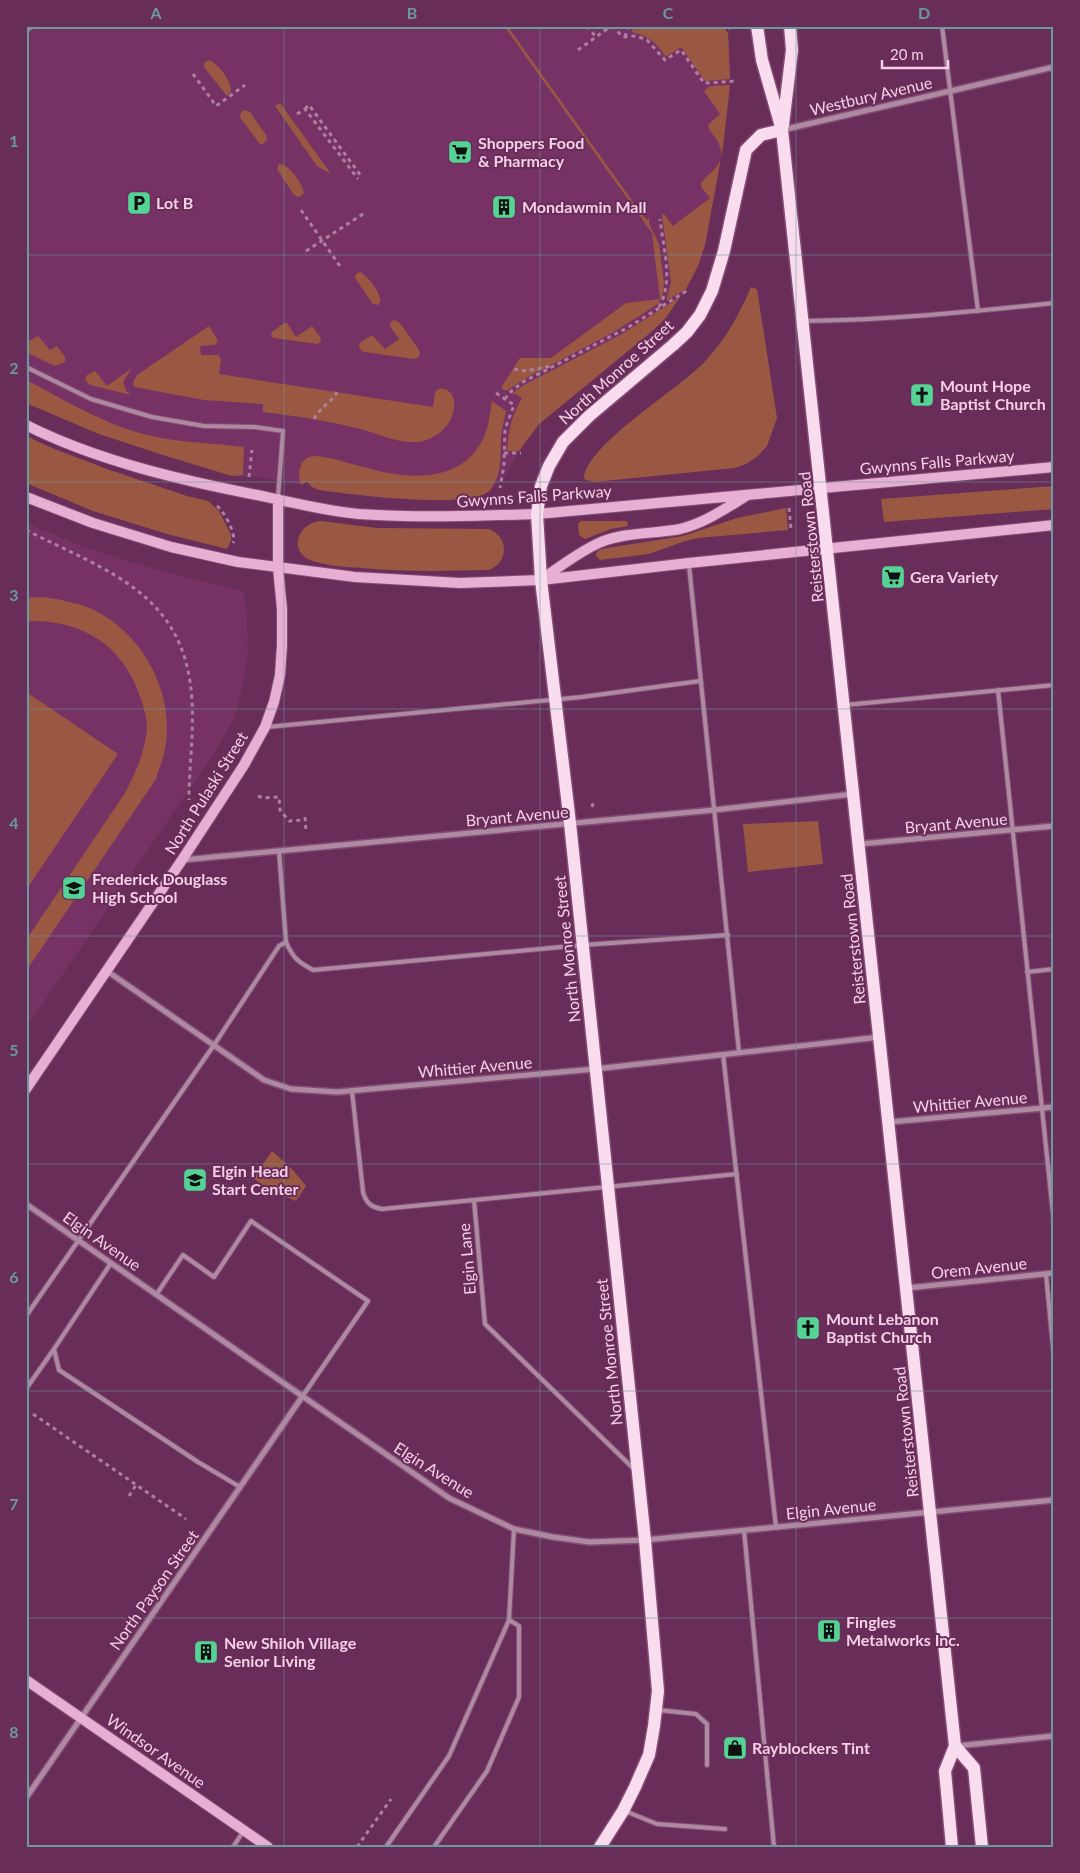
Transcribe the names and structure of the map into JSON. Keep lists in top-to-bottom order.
{
  "streets": {
    "main road": [
      "North Monroe Street",
      "Gwynns Falls Parkway",
      "Reisterstown Road",
      "North Pulaski Street",
      "Windsor Avenue"
    ],
    "street": [
      "Westbury Avenue",
      "Bryant Avenue",
      "Whittier Avenue",
      "Elgin Avenue",
      "Orem Avenue",
      "North Payson Street"
    ],
    "lane": ["Elgin Lane"]
  },
  "crossings": [
    ["Westbury Avenue", "North Monroe Street"],
    ["Westbury Avenue", "Reisterstown Road"],
    ["North Monroe Street", "Gwynns Falls Parkway"],
    ["North Monroe Street", "Reisterstown Road"],
    ["North Monroe Street", "Bryant Avenue"],
    ["North Monroe Street", "Whittier Avenue"],
    ["North Monroe Street", "Elgin Avenue"],
    ["North Monroe Street", "Elgin Lane"],
    ["Gwynns Falls Parkway", "Reisterstown Road"],
    ["Gwynns Falls Parkway", "North Pulaski Street"],
    ["Reisterstown Road", "Bryant Avenue"],
    ["Reisterstown Road", "Whittier Avenue"],
    ["Reisterstown Road", "Elgin Avenue"],
    ["Reisterstown Road", "Orem Avenue"],
    ["North Pulaski Street", "Bryant Avenue"],
    ["North Pulaski Street", "Whittier Avenue"],
    ["Whittier Avenue", "Elgin Lane"],
    ["Elgin Avenue", "North Payson Street"],
    ["North Payson Street", "Windsor Avenue"]
  ],
  "places": {
    "supermarket": ["Shoppers Food & Pharmacy", "Gera Variety"],
    "parking": ["Lot B"],
    "building": ["Mondawmin Mall", "Fingles Metalworks Inc.", "New Shiloh Village Senior Living"],
    "church": ["Mount Hope Baptist Church", "Mount Lebanon Baptist Church"],
    "school or university": ["Frederick Douglass High School", "Elgin Head Start Center"],
    "shop": ["Rayblockers Tint"]
  },
  "scale_bar": "20 m",
  "grid": {
    "columns": [
      "A",
      "B",
      "C",
      "D"
    ],
    "rows": [
      "1",
      "2",
      "3",
      "4",
      "5",
      "6",
      "7",
      "8"
    ]
  }
}
